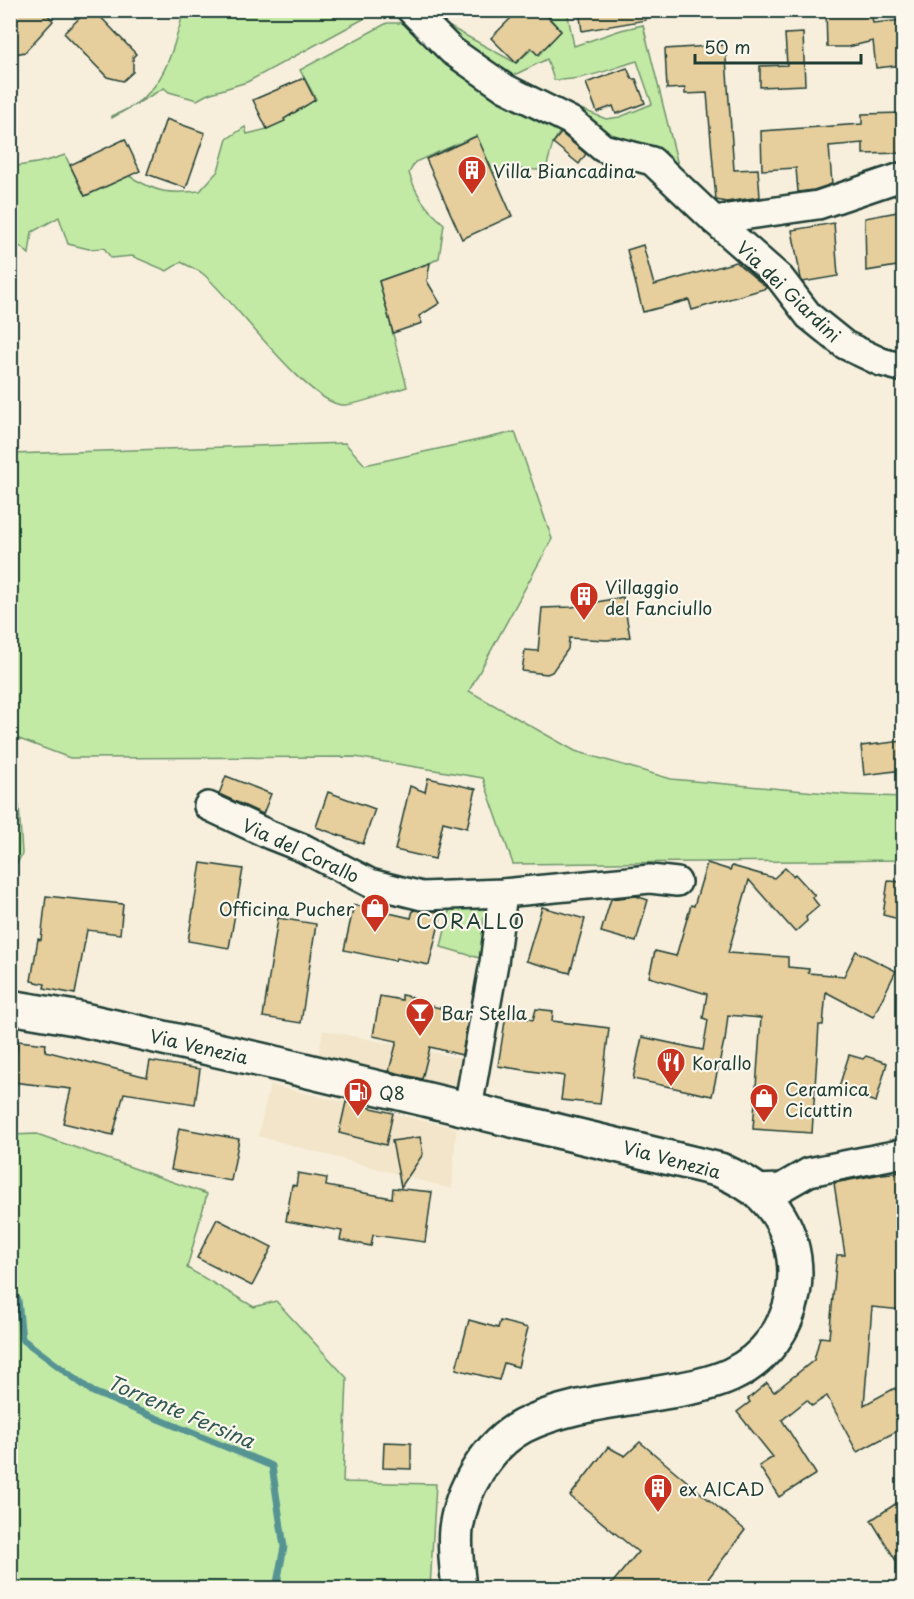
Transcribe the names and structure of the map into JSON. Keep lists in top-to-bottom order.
{
  "streets": {
    "main road": ["Via Venezia"],
    "street": ["Via dei Giardini", "Via del Corallo"]
  },
  "districts": ["CORALLO"],
  "water": ["Torrente Fersina"],
  "places": {
    "building": ["Villa Biancadina", "Villaggio del Fanciullo", "ex AICAD"],
    "shop": ["Officina Pucher", "Ceramica Cicuttin"],
    "bar": ["Bar Stella"],
    "restaurant": ["Korallo"],
    "fuel station": ["Q8"]
  },
  "scale_bar": "50 m"
}
